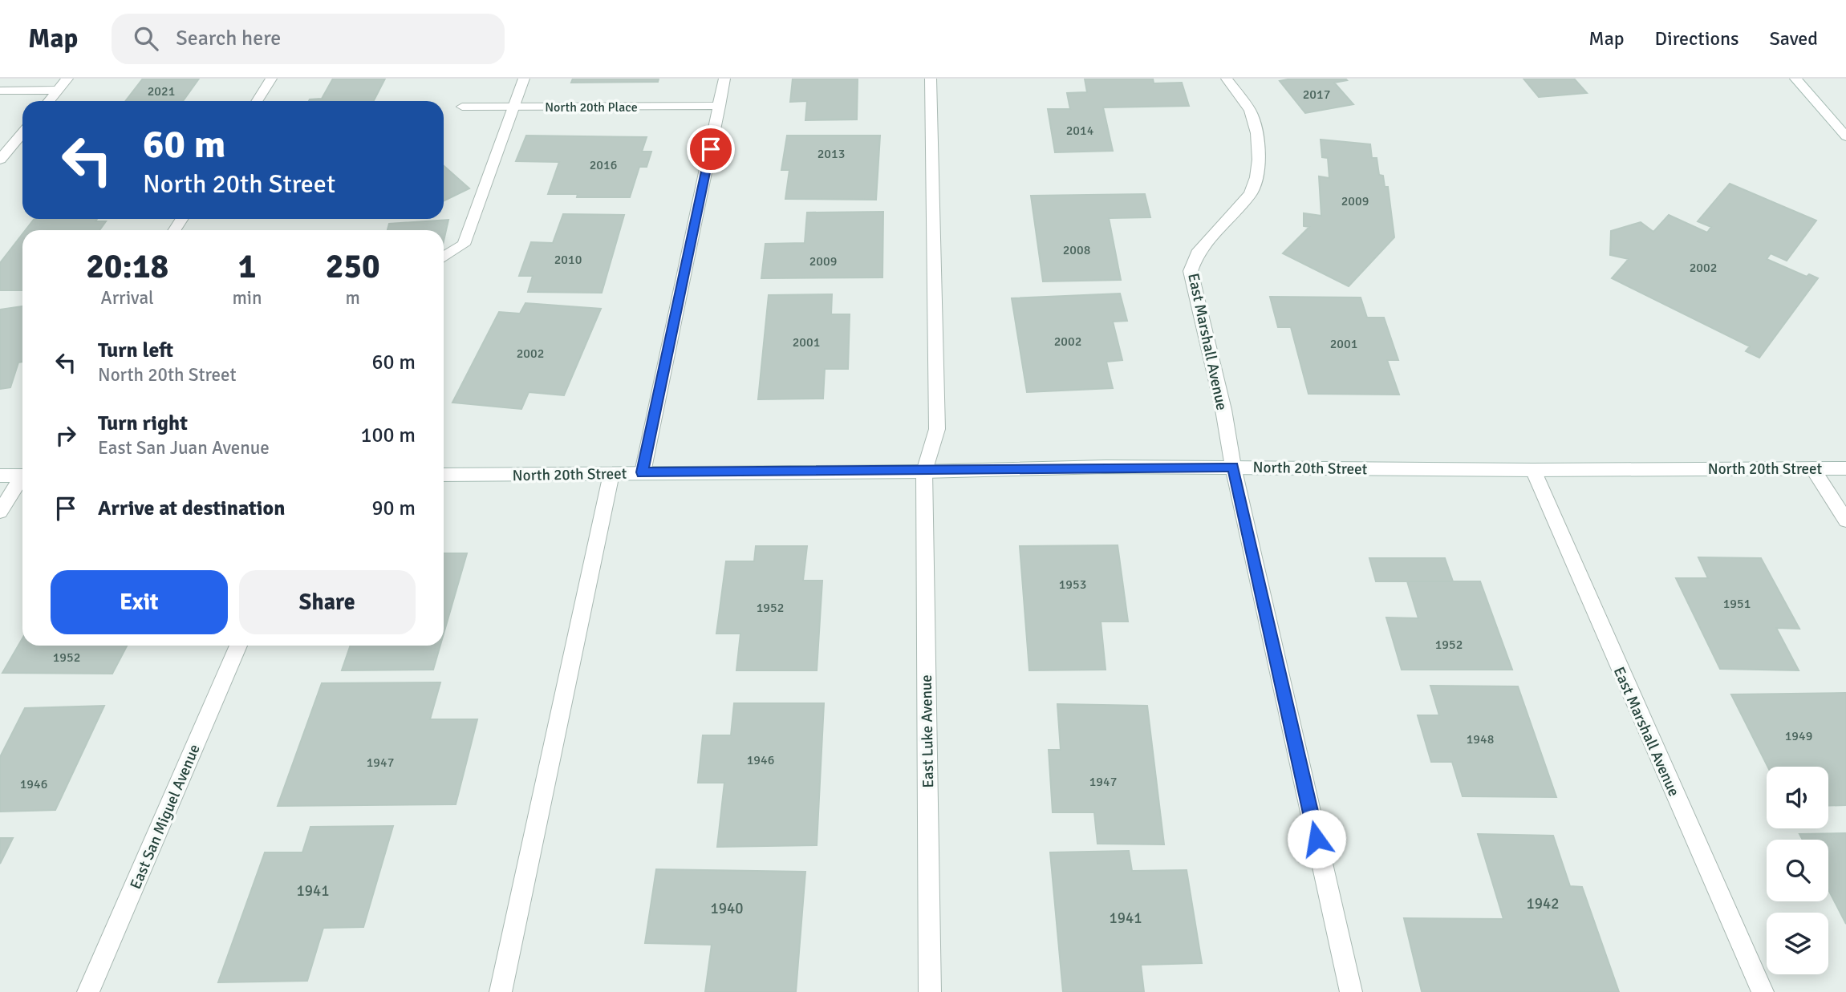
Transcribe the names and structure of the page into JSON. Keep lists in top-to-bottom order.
{
  "streets": {
    "street": [
      "North 20th Place",
      "East Marshall Avenue",
      "North 20th Street",
      "East Luke Avenue",
      "East San Miguel Avenue"
    ]
  },
  "crossings": [
    ["East Marshall Avenue", "North 20th Street"],
    ["North 20th Street", "East Luke Avenue"]
  ],
  "house_numbers": [
    "2021",
    "2017",
    "2014",
    "2013",
    "2016",
    "2009",
    "2008",
    "2010",
    "2009",
    "2002",
    "2002",
    "2001",
    "2001",
    "2002",
    "1953",
    "1951",
    "1952",
    "1952",
    "1952",
    "1949",
    "1948",
    "1946",
    "1947",
    "1947",
    "1946",
    "1941",
    "1942",
    "1940",
    "1941"
  ],
  "page": {
    "header": "Map",
    "search": "Search here",
    "nav": ["Map", "Directions", "Saved"],
    "turn": ["60 m", "North 20th Street"],
    "eta": [
      "20:18",
      "Arrival",
      "1",
      "min",
      "250",
      "m"
    ],
    "list": [
      {
        "name": "Turn left",
        "note": "North 20th Street",
        "value": "60 m"
      },
      {
        "name": "Turn right",
        "note": "East San Juan Avenue",
        "value": "100 m"
      },
      {
        "name": "Arrive at destination",
        "value": "90 m"
      }
    ],
    "buttons": ["Exit", "Share"]
  }
}
